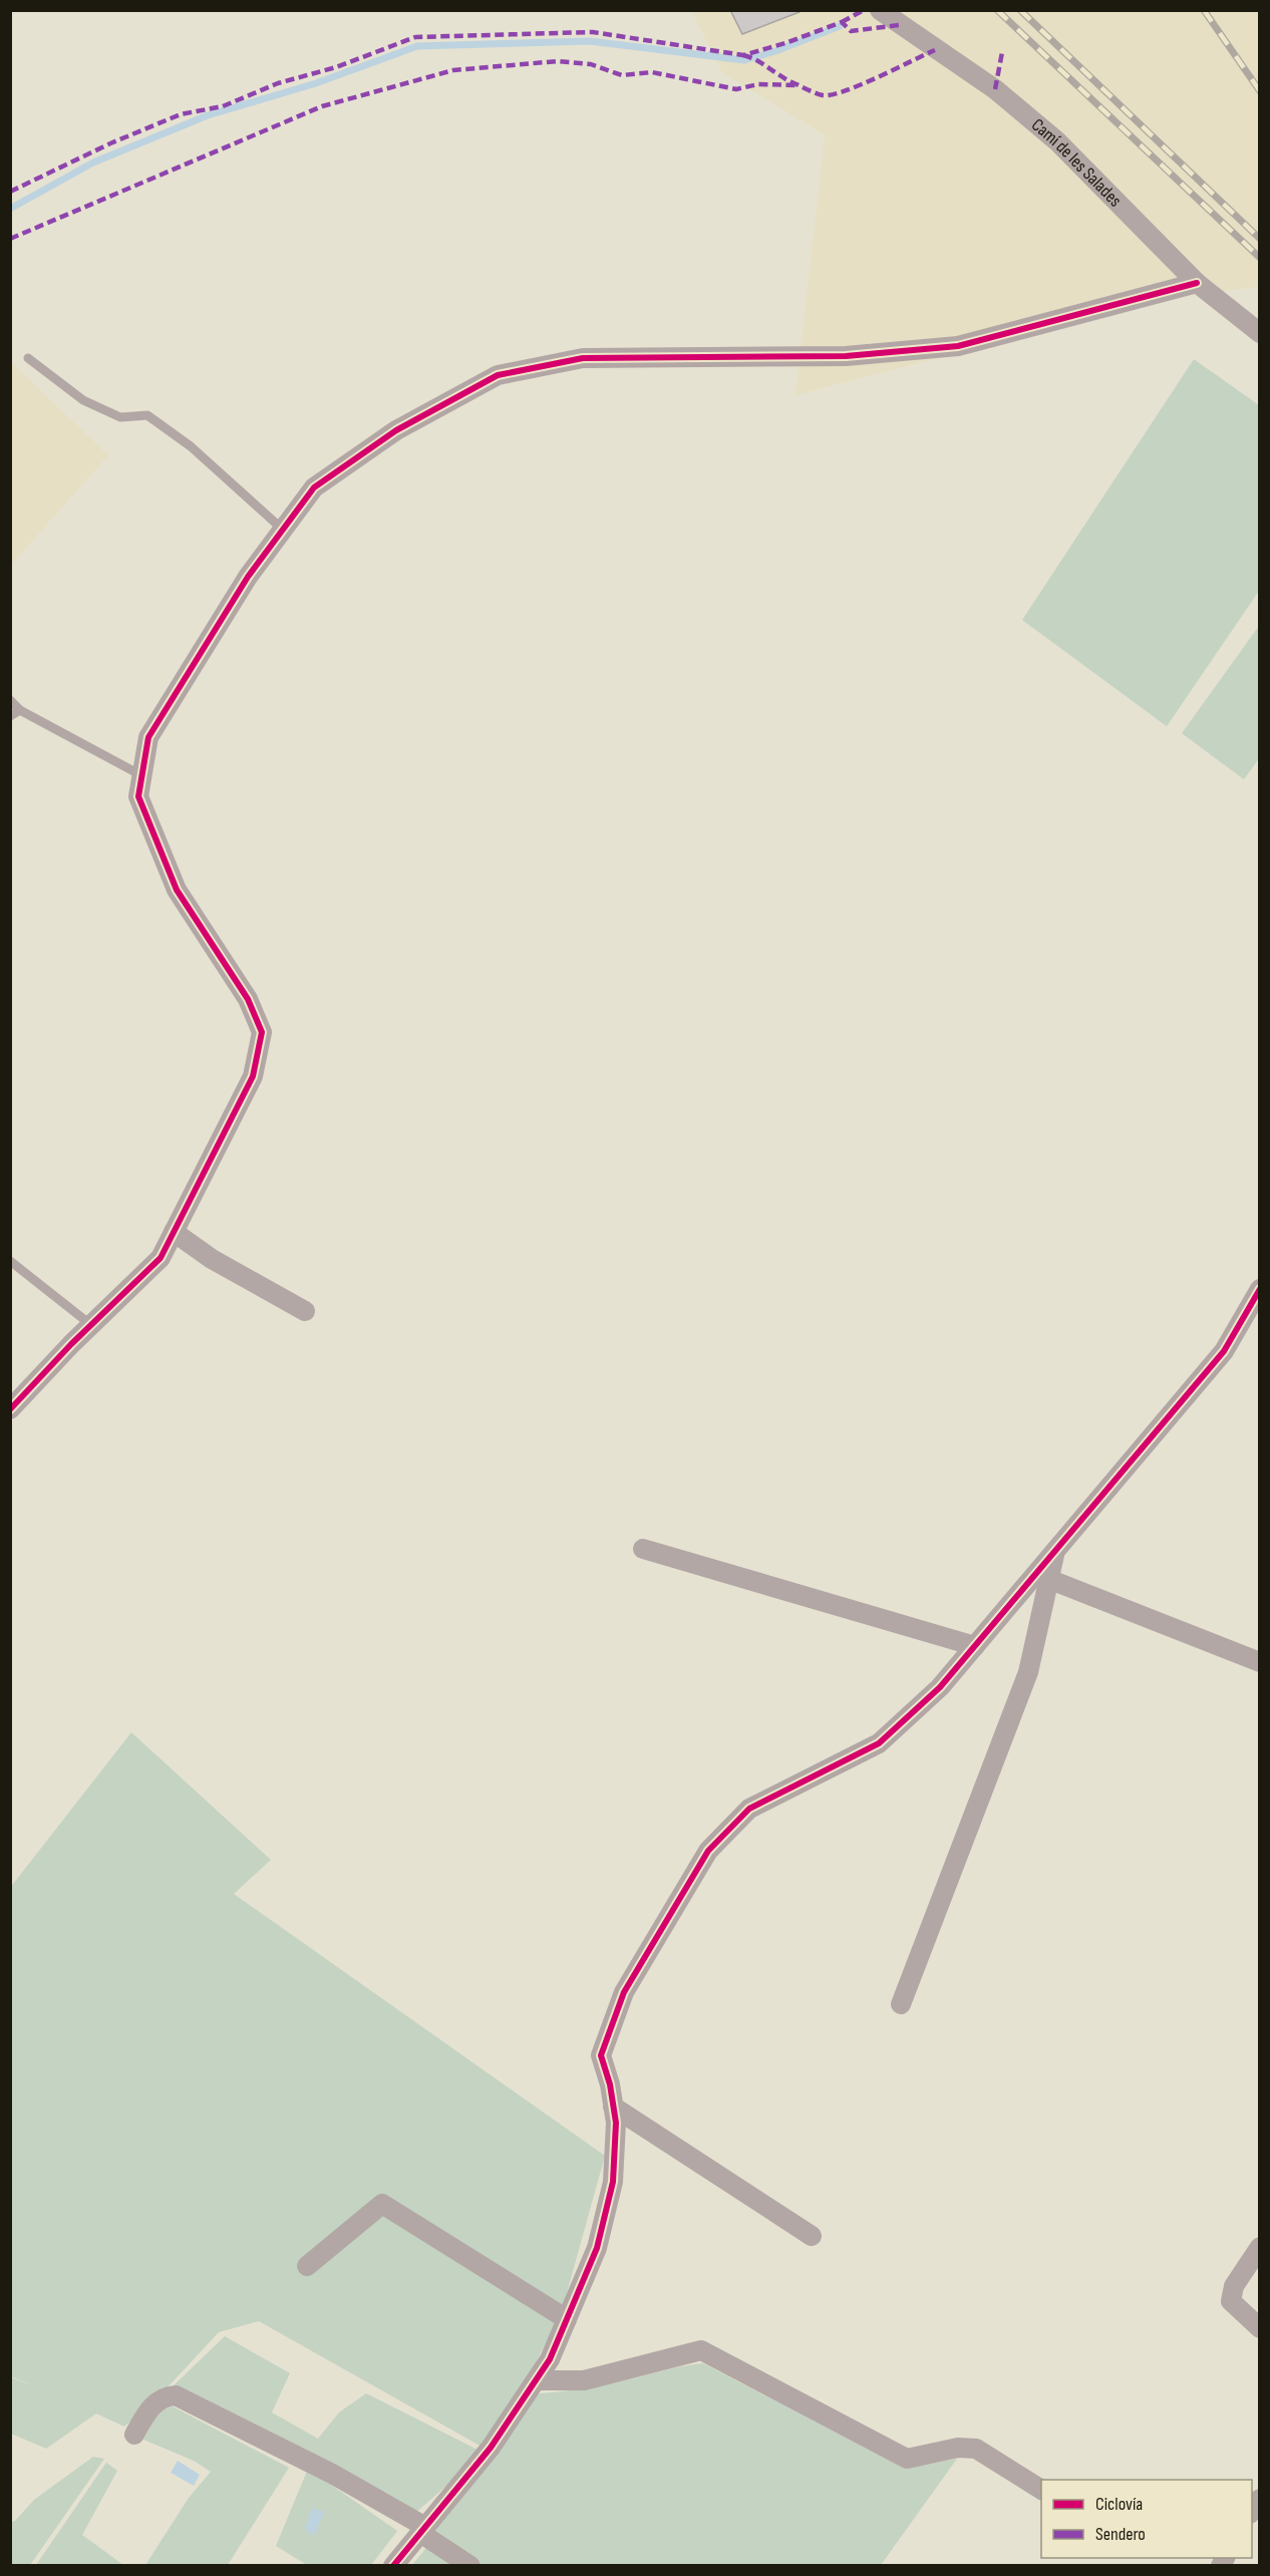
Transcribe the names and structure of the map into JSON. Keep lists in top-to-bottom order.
{
  "streets": {
    "street": ["Camí de les Salades"]
  },
  "legend": ["Ciclovía", "Sendero"]
}
